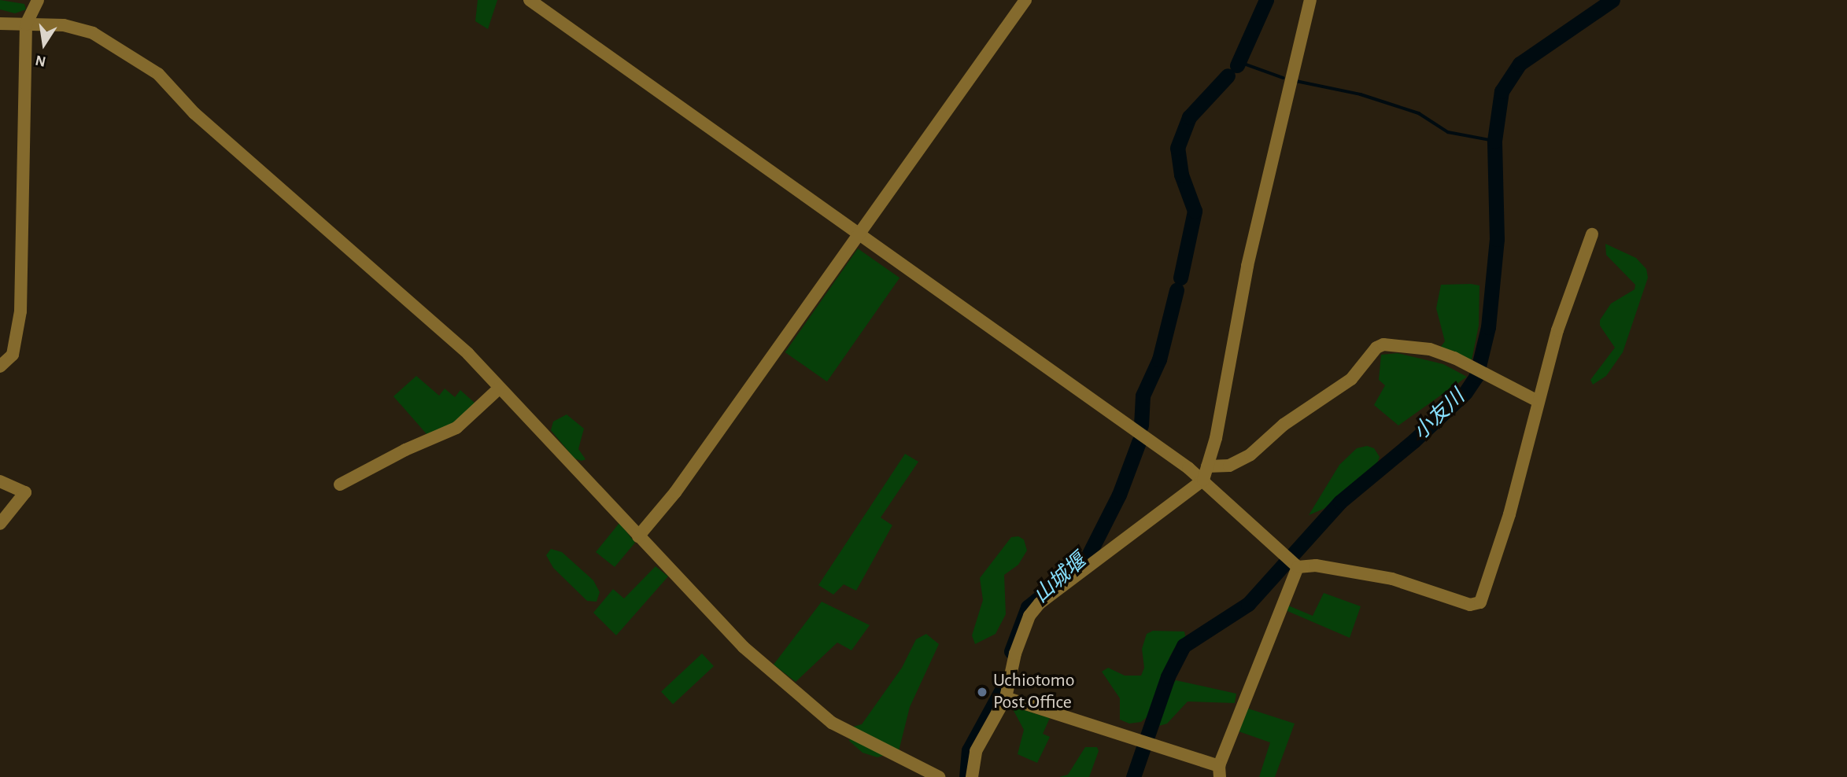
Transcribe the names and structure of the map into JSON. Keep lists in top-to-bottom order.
{
  "water": ["小友川", "山城堰"],
  "places": ["Uchiotomo Post Office"],
  "north": "bottom"
}
